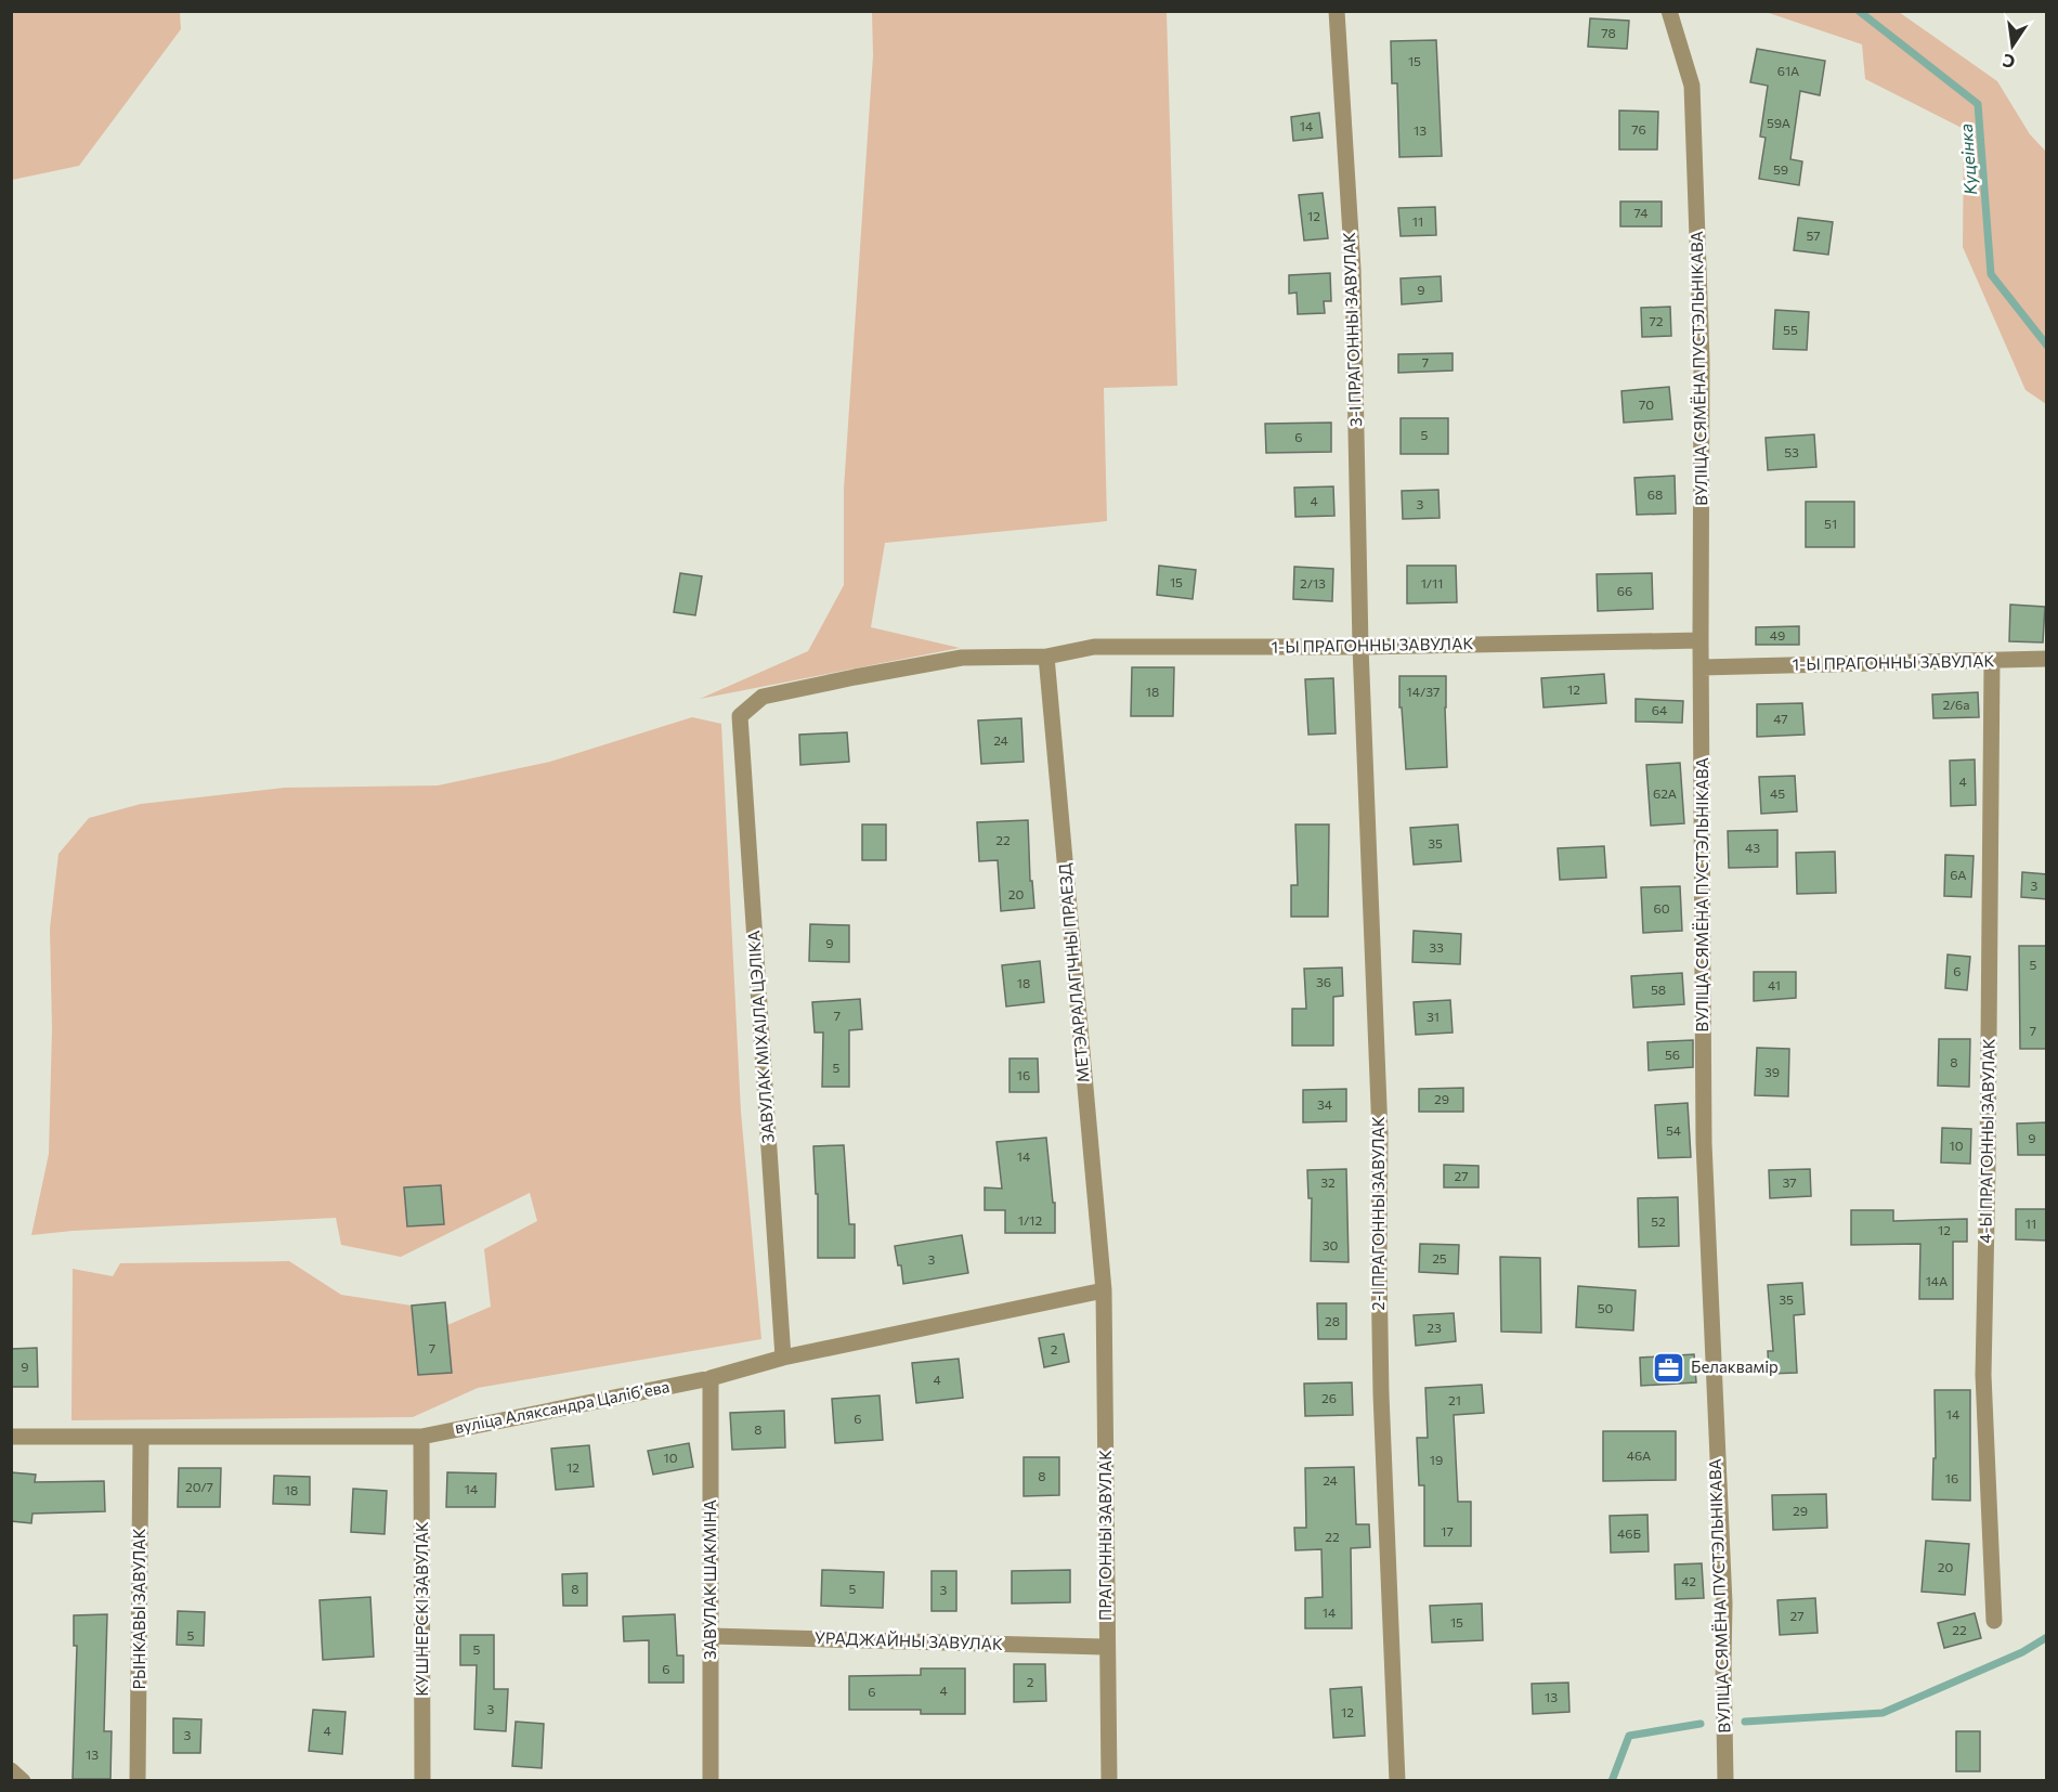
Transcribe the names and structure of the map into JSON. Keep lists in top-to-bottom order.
{
  "streets": {
    "street": [
      "3-І ПРАГОННЫ ЗАВУЛАК",
      "ВУЛІЦА СЯМЁНА ПУСТЭЛЬНІКАВА",
      "1-Ы ПРАГОННЫ ЗАВУЛАК",
      "МЕТЭАРАЛАГІЧНЫ ПРАЕЗД",
      "ЗАВУЛАК МІХАІЛА ЦЭЛІКА",
      "4-Ы ПРАГОННЫ ЗАВУЛАК",
      "2-І ПРАГОННЫ ЗАВУЛАК",
      "вуліца Аляксандра Цалібʼева",
      "ПРАГОННЫ ЗАВУЛАК",
      "ЗАВУЛАК ШАКМІНА",
      "РЫНКАВЫ ЗАВУЛАК",
      "КУШНЕРСКІ ЗАВУЛАК",
      "УРАДЖАЙНЫ ЗАВУЛАК"
    ]
  },
  "crossings": [
    ["3-І ПРАГОННЫ ЗАВУЛАК", "1-Ы ПРАГОННЫ ЗАВУЛАК"],
    ["3-І ПРАГОННЫ ЗАВУЛАК", "2-І ПРАГОННЫ ЗАВУЛАК"],
    ["ВУЛІЦА СЯМЁНА ПУСТЭЛЬНІКАВА", "1-Ы ПРАГОННЫ ЗАВУЛАК"],
    ["1-Ы ПРАГОННЫ ЗАВУЛАК", "МЕТЭАРАЛАГІЧНЫ ПРАЕЗД"],
    ["1-Ы ПРАГОННЫ ЗАВУЛАК", "ЗАВУЛАК МІХАІЛА ЦЭЛІКА"],
    ["1-Ы ПРАГОННЫ ЗАВУЛАК", "4-Ы ПРАГОННЫ ЗАВУЛАК"],
    ["1-Ы ПРАГОННЫ ЗАВУЛАК", "2-І ПРАГОННЫ ЗАВУЛАК"],
    ["МЕТЭАРАЛАГІЧНЫ ПРАЕЗД", "вуліца Аляксандра Цалібʼева"],
    ["МЕТЭАРАЛАГІЧНЫ ПРАЕЗД", "ПРАГОННЫ ЗАВУЛАК"],
    ["ЗАВУЛАК МІХАІЛА ЦЭЛІКА", "вуліца Аляксандра Цалібʼева"],
    ["вуліца Аляксандра Цалібʼева", "ПРАГОННЫ ЗАВУЛАК"],
    ["вуліца Аляксандра Цалібʼева", "ЗАВУЛАК ШАКМІНА"],
    ["вуліца Аляксандра Цалібʼева", "РЫНКАВЫ ЗАВУЛАК"],
    ["вуліца Аляксандра Цалібʼева", "КУШНЕРСКІ ЗАВУЛАК"],
    ["ПРАГОННЫ ЗАВУЛАК", "УРАДЖАЙНЫ ЗАВУЛАК"],
    ["ЗАВУЛАК ШАКМІНА", "УРАДЖАЙНЫ ЗАВУЛАК"]
  ],
  "water": ["Куцеінка"],
  "places": {
    "office": ["Белаквамір"]
  },
  "house_numbers": [
    "78",
    "15",
    "61А",
    "59А",
    "14",
    "76",
    "13",
    "59",
    "74",
    "12",
    "11",
    "57",
    "9",
    "72",
    "55",
    "7",
    "70",
    "5",
    "6",
    "53",
    "68",
    "4",
    "3",
    "51",
    "15",
    "2/13",
    "1/11",
    "66",
    "49",
    "12",
    "18",
    "14/37",
    "2/6а",
    "64",
    "47",
    "24",
    "4",
    "62А",
    "45",
    "22",
    "35",
    "43",
    "6А",
    "3",
    "20",
    "60",
    "9",
    "33",
    "5",
    "6",
    "36",
    "18",
    "41",
    "58",
    "7",
    "31",
    "7",
    "56",
    "8",
    "5",
    "39",
    "16",
    "29",
    "34",
    "54",
    "9",
    "10",
    "14",
    "27",
    "32",
    "37",
    "1/12",
    "52",
    "11",
    "12",
    "30",
    "25",
    "3",
    "14А",
    "35",
    "50",
    "28",
    "23",
    "7",
    "2",
    "9",
    "4",
    "26",
    "21",
    "14",
    "6",
    "8",
    "46А",
    "10",
    "19",
    "12",
    "8",
    "16",
    "24",
    "20/7",
    "14",
    "18",
    "29",
    "17",
    "46Б",
    "22",
    "20",
    "42",
    "8",
    "5",
    "3",
    "14",
    "27",
    "15",
    "22",
    "5",
    "5",
    "6",
    "2",
    "4",
    "6",
    "13",
    "3",
    "12",
    "4",
    "3",
    "13"
  ],
  "north": "bottom"
}
